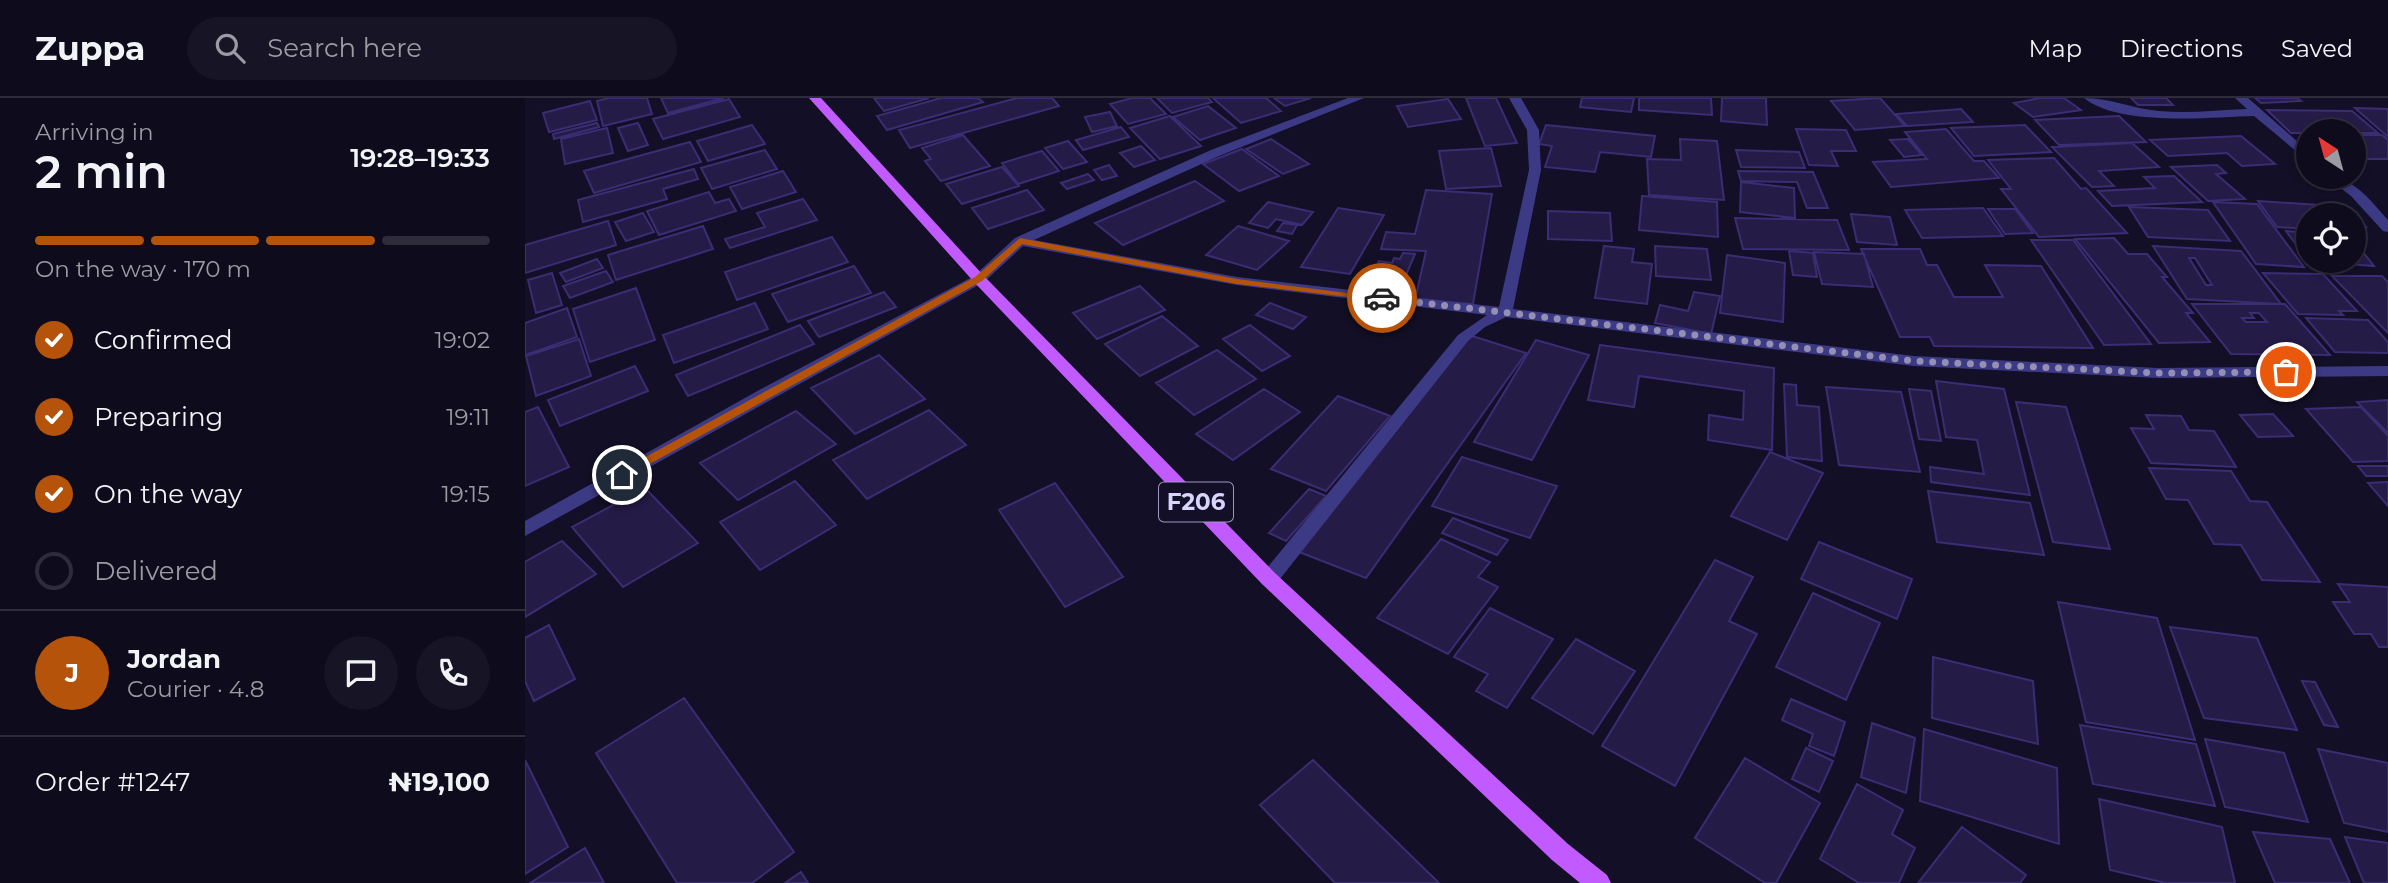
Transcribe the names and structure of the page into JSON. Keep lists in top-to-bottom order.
{
  "streets": {
    "main road": ["F206"]
  },
  "north": "top left",
  "page": {
    "header": "Zuppa",
    "search": "Search here",
    "nav": ["Map", "Directions", "Saved"],
    "heading": ["2 min", "Arriving in", "19:28–19:33"],
    "panel": [
      "Jordan",
      "Courier · 4.8",
      "Order #1247",
      "₦19,100"
    ],
    "bar": "On the way · 170 m",
    "list": [
      ["Confirmed", "19:02"],
      ["Preparing", "19:11"],
      ["On the way", "19:15"],
      "Delivered"
    ],
    "round": "J"
  }
}
